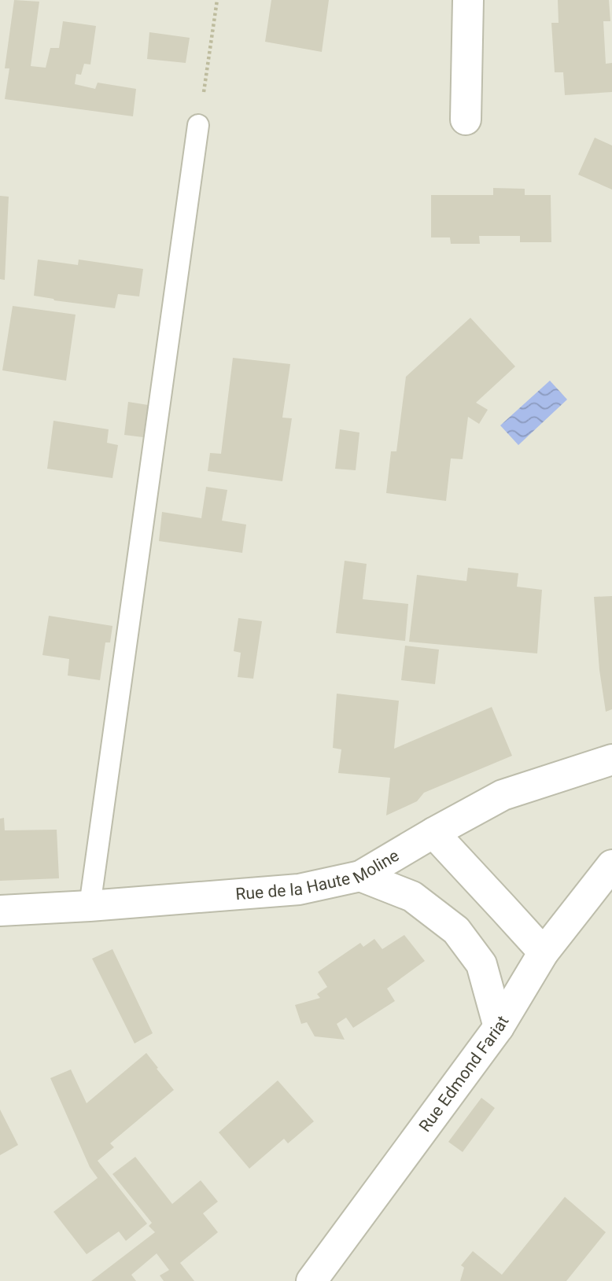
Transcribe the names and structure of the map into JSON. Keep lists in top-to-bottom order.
{
  "streets": {
    "street": ["Rue de la Haute Moline", "Rue Edmond Fariat"]
  }
}
